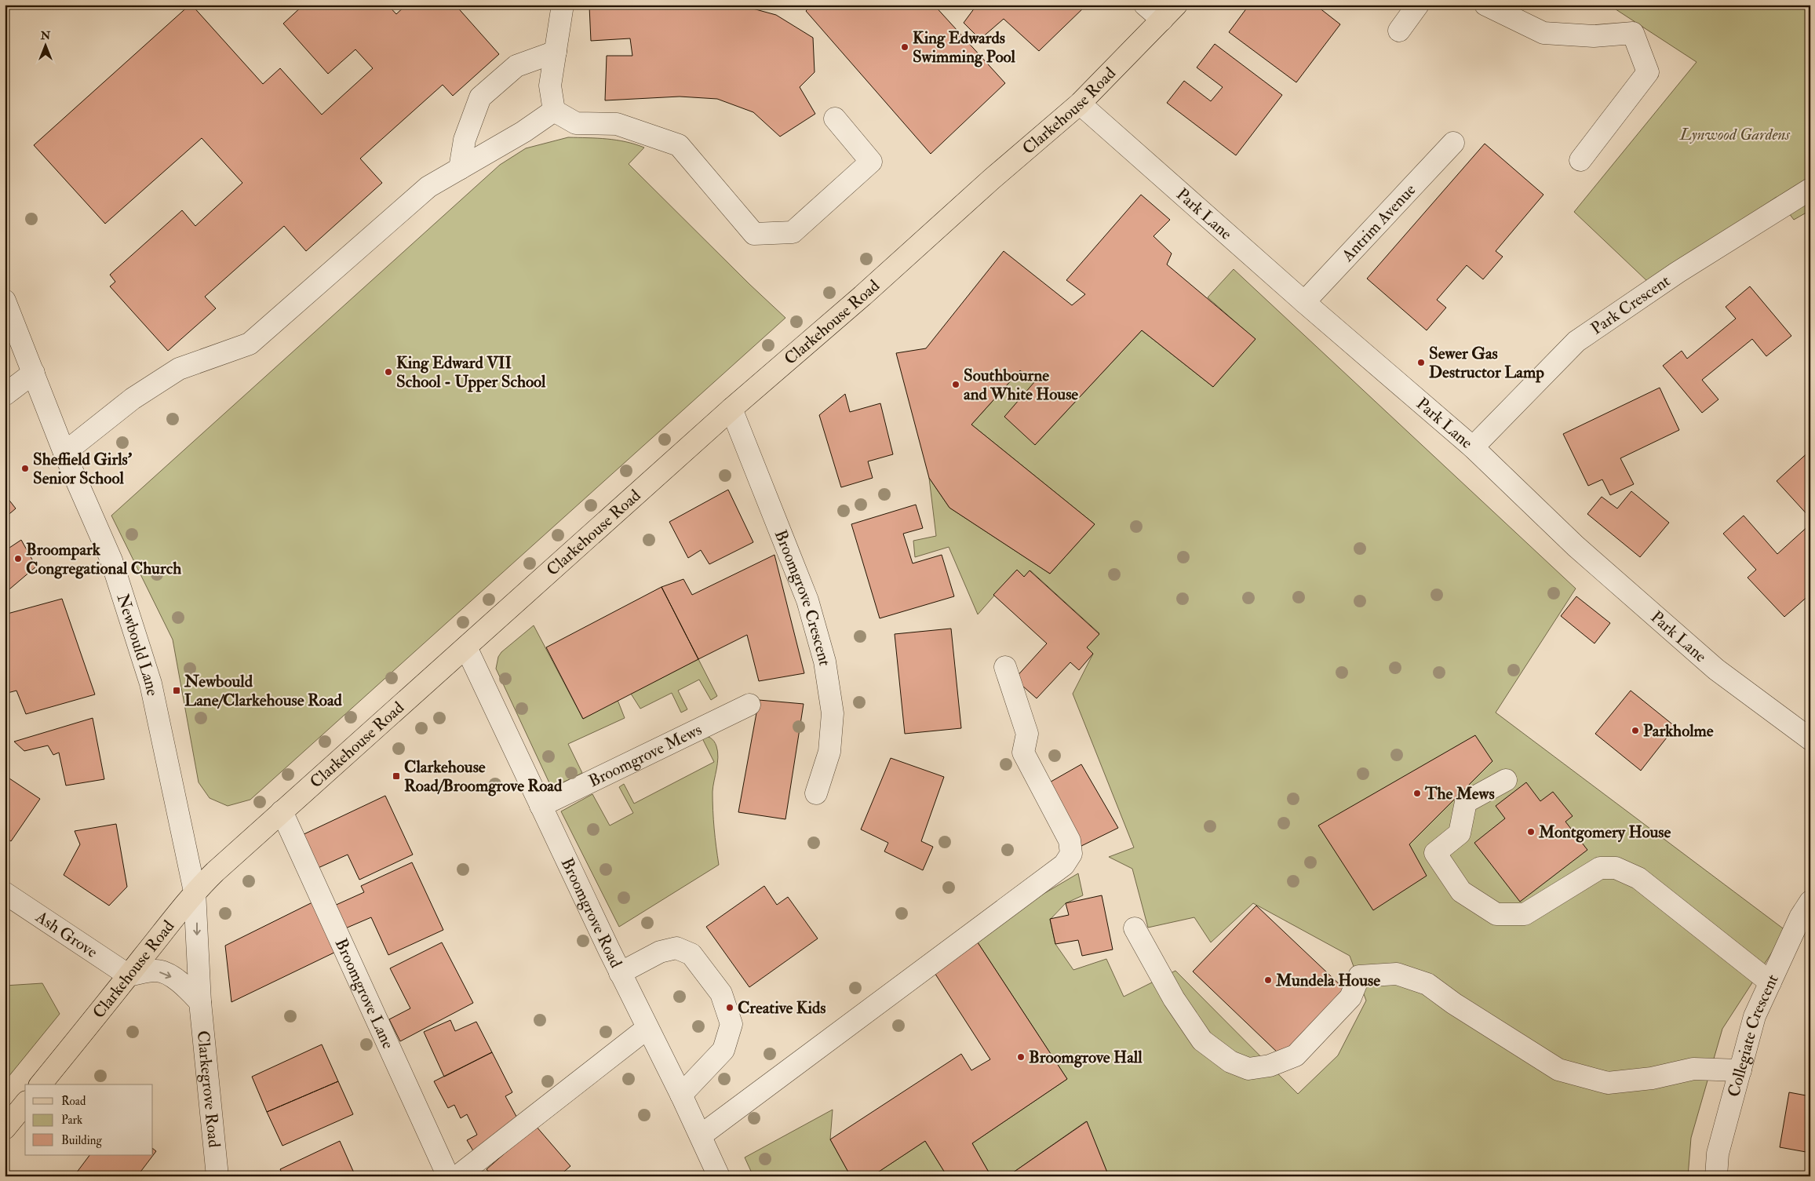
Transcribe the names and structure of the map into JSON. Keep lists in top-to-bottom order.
{
  "streets": {
    "main road": ["Clarkehouse Road"],
    "street": [
      "Park Lane",
      "Antrim Avenue",
      "Park Crescent",
      "Broomgrove Crescent",
      "Newbould Lane",
      "Broomgrove Mews",
      "Broomgrove Road",
      "Ash Grove",
      "Broomgrove Lane",
      "Collegiate Crescent",
      "Clarkegrove Road"
    ]
  },
  "crossings": [
    ["Clarkehouse Road", "Park Lane"],
    ["Clarkehouse Road", "Broomgrove Crescent"],
    ["Clarkehouse Road", "Newbould Lane"],
    ["Clarkehouse Road", "Broomgrove Road"],
    ["Clarkehouse Road", "Ash Grove"],
    ["Clarkehouse Road", "Broomgrove Lane"],
    ["Clarkehouse Road", "Clarkegrove Road"],
    ["Park Lane", "Antrim Avenue"],
    ["Park Lane", "Park Crescent"],
    ["Newbould Lane", "Clarkegrove Road"],
    ["Broomgrove Mews", "Broomgrove Road"]
  ],
  "one_way": ["Clarkegrove Road"],
  "parks": ["Lynwood Gardens"],
  "places": {
    "other": [
      "King Edwards Swimming Pool",
      "Sewer Gas Destructor Lamp",
      "King Edward VII School - Upper School",
      "Southbourne and White House",
      "Sheffield Girls’ Senior School",
      "Broompark Congregational Church",
      "Parkholme",
      "The Mews",
      "Montgomery House",
      "Mundela House",
      "Creative Kids",
      "Broomgrove Hall"
    ],
    "transit": ["Newbould Lane/Clarkehouse Road", "Clarkehouse Road/Broomgrove Road"]
  },
  "legend": ["Road", "Park", "Building"],
  "north": "top"
}
